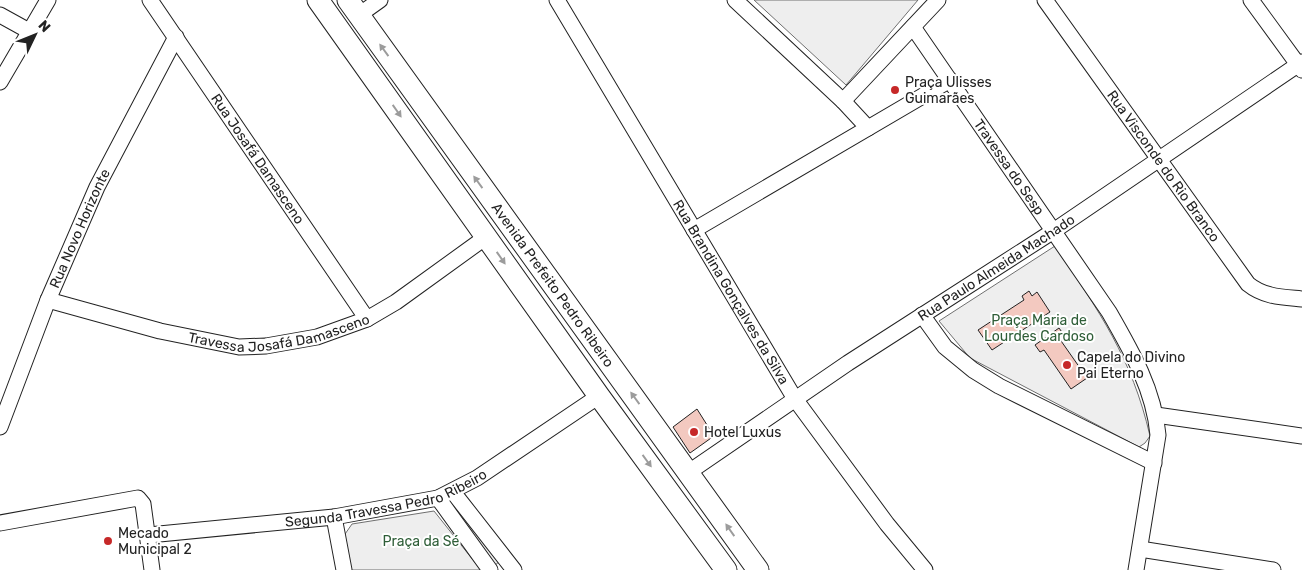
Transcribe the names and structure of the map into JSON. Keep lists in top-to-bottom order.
{
  "streets": {
    "main road": ["Avenida Prefeito Pedro Ribeiro"],
    "street": [
      "Rua Josafá Damasceno",
      "Rua Visconde do Rio Branco",
      "Travessa do Sesp",
      "Rua Novo Horizonte",
      "Rua Paulo Almeida Machado",
      "Rua Brandina Gonçalves da Silva",
      "Travessa Josafá Damasceno",
      "Segunda Travessa Pedro Ribeiro"
    ]
  },
  "crossings": [
    ["Rua Josafá Damasceno", "Rua Novo Horizonte"],
    ["Rua Josafá Damasceno", "Travessa Josafá Damasceno"],
    ["Rua Visconde do Rio Branco", "Rua Paulo Almeida Machado"],
    ["Travessa do Sesp", "Rua Paulo Almeida Machado"],
    ["Rua Novo Horizonte", "Travessa Josafá Damasceno"],
    ["Rua Paulo Almeida Machado", "Avenida Prefeito Pedro Ribeiro"],
    ["Rua Paulo Almeida Machado", "Rua Brandina Gonçalves da Silva"],
    ["Avenida Prefeito Pedro Ribeiro", "Travessa Josafá Damasceno"],
    ["Avenida Prefeito Pedro Ribeiro", "Segunda Travessa Pedro Ribeiro"]
  ],
  "parks": ["Praça Maria de Lourdes Cardoso", "Praça da Sé"],
  "places": [
    "Praça Ulisses Guimarães",
    "Capela do Divino Pai Eterno",
    "Hotel Luxus",
    "Mecado Municipal 2"
  ],
  "north": "top right"
}
